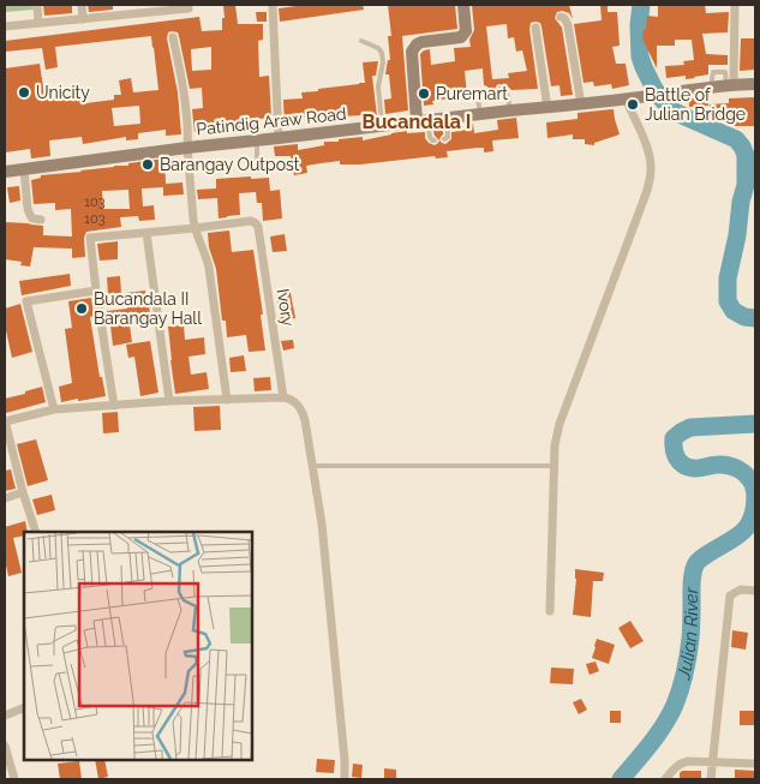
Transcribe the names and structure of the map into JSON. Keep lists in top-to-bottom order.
{
  "streets": {
    "main road": ["Patindig Araw Road"],
    "street": ["Ivory"]
  },
  "districts": ["Bucandala I"],
  "water": ["Julian River"],
  "places": [
    "Unicity",
    "Puremart",
    "Battle of Julian Bridge",
    "Barangay Outpost",
    "Bucandala II Barangay Hall"
  ],
  "house_numbers": ["103", "103"]
}
